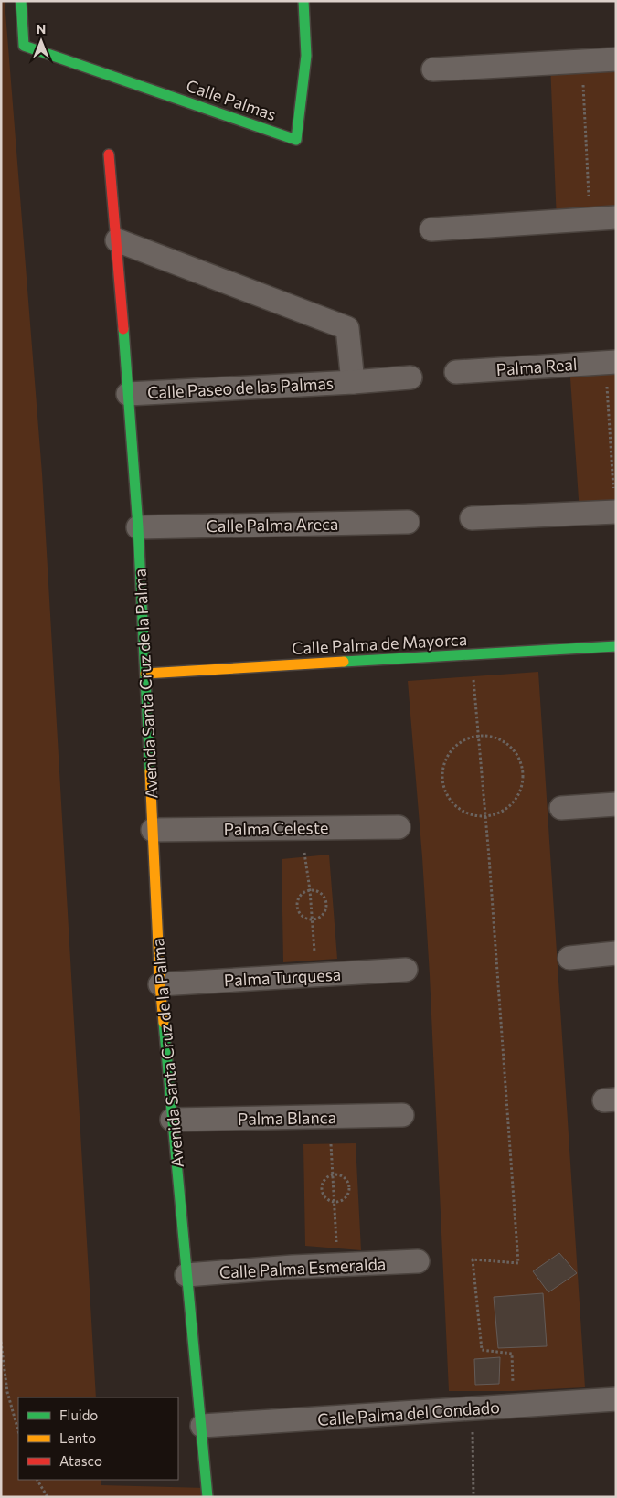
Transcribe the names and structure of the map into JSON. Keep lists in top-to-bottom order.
{
  "streets": {
    "street": [
      "Calle Palmas",
      "Palma Real",
      "Calle Paseo de las Palmas",
      "Calle Palma Areca",
      "Calle Palma de Mayorca",
      "Avenida Santa Cruz de la Palma",
      "Palma Celeste",
      "Palma Turquesa",
      "Palma Blanca",
      "Calle Palma Esmeralda",
      "Calle Palma del Condado"
    ]
  },
  "crossings": [
    ["Calle Paseo de las Palmas", "Avenida Santa Cruz de la Palma"],
    ["Calle Palma Areca", "Avenida Santa Cruz de la Palma"],
    ["Calle Palma de Mayorca", "Avenida Santa Cruz de la Palma"],
    ["Avenida Santa Cruz de la Palma", "Palma Celeste"],
    ["Avenida Santa Cruz de la Palma", "Palma Turquesa"],
    ["Avenida Santa Cruz de la Palma", "Palma Blanca"],
    ["Avenida Santa Cruz de la Palma", "Calle Palma Esmeralda"],
    ["Avenida Santa Cruz de la Palma", "Calle Palma del Condado"]
  ],
  "legend": ["Fluido", "Lento", "Atasco"],
  "north": "top"
}
